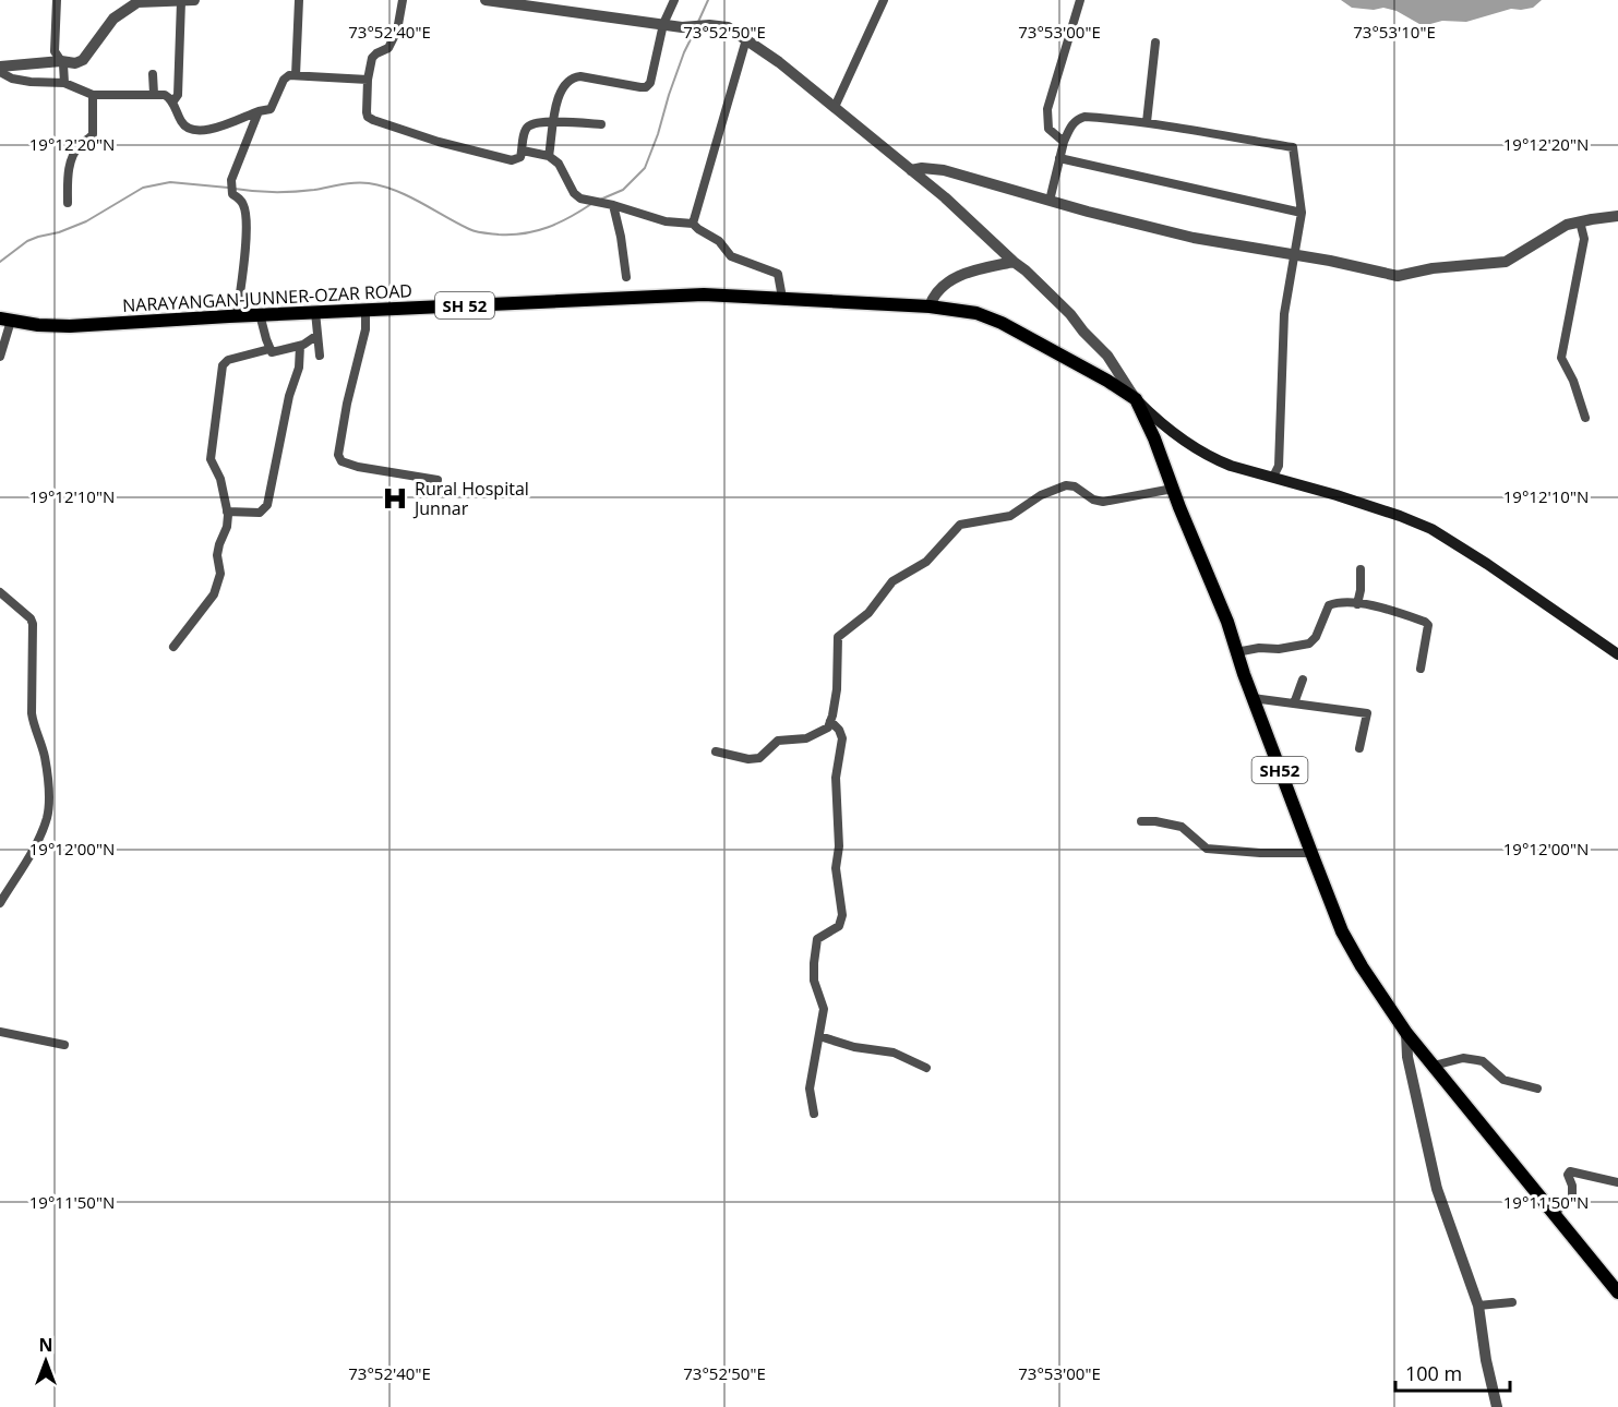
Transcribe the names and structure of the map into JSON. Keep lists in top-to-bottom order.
{
  "streets": {
    "main road": ["NARAYANGAN-JUNNER-OZAR ROAD", "SH 52", "SH52"]
  },
  "crossings": [
    ["NARAYANGAN-JUNNER-OZAR ROAD", "SH52"]
  ],
  "places": {
    "hospital": ["Rural Hospital Junnar"]
  },
  "scale_bar": "100 m",
  "north": "top",
  "coordinates": [
    "73°52'40\"E",
    "73°52'50\"E",
    "73°53'00\"E",
    "73°53'10\"E",
    "19°12'20\"N",
    "19°12'10\"N",
    "19°12'00\"N",
    "19°11'50\"N"
  ]
}
